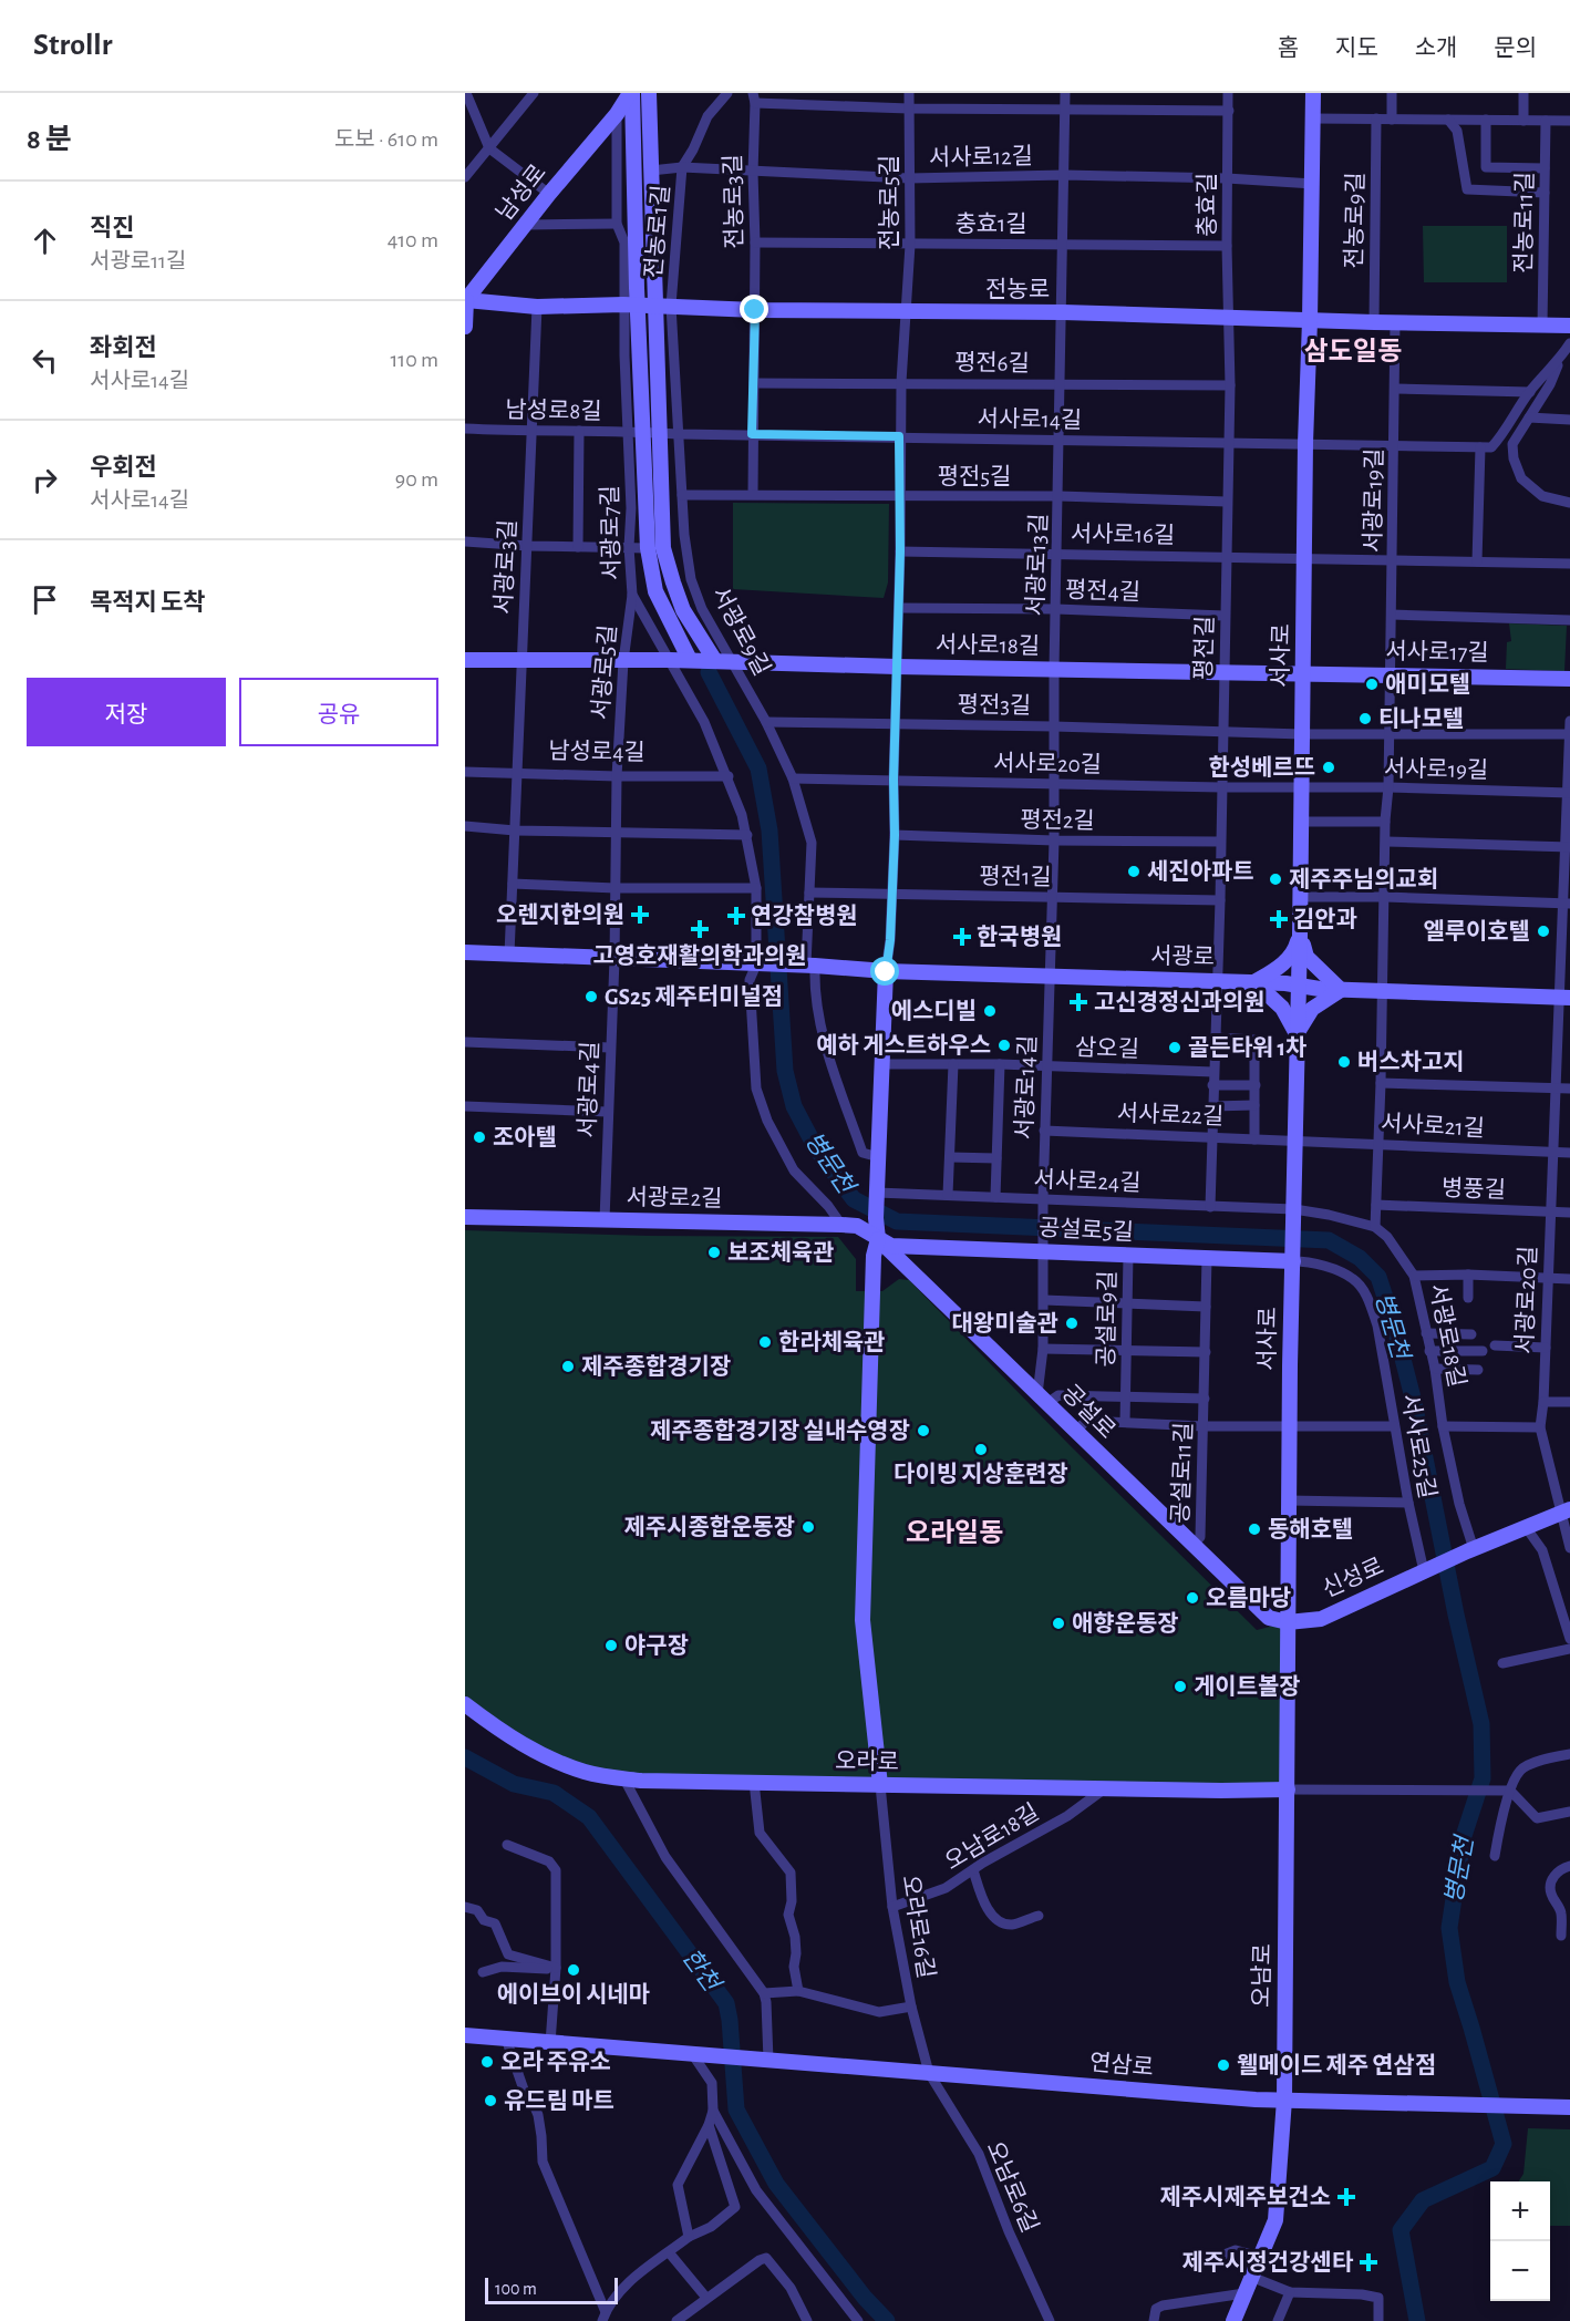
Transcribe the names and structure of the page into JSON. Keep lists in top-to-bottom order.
{
  "streets": {
    "street": [
      "서사로12길",
      "남성로",
      "전농로3길",
      "전농로5길",
      "충효길",
      "전농로9길",
      "전농로11길",
      "충효1길",
      "전농로1길",
      "전농로",
      "평전6길",
      "남성로8길",
      "서사로14길",
      "평전5길",
      "서광로19길",
      "서광로7길",
      "서사로16길",
      "서광로13길",
      "서광로3길",
      "평전4길",
      "서광로9길",
      "서사로18길",
      "평전길",
      "서사로17길",
      "서사로",
      "서광로5길",
      "평전3길",
      "남성로4길",
      "서사로20길",
      "서사로19길",
      "평전2길",
      "평전1길",
      "서광로",
      "삼오길",
      "서광로14길",
      "서광로4길",
      "서사로22길",
      "서사로21길",
      "서사로24길",
      "병풍길",
      "서광로2길",
      "공설로5길",
      "서광로20길",
      "공설로9길",
      "서광로18길",
      "공설로",
      "서사로25길",
      "공설로11길",
      "신성로",
      "오라로",
      "오남로18길",
      "오라로16길",
      "오남로",
      "연삼로",
      "오남로6길"
    ]
  },
  "crossings": [
    ["서사로12길", "전농로3길"],
    ["서사로12길", "전농로5길"],
    ["서사로12길", "충효길"],
    ["서사로12길", "전농로1길"],
    ["서사로12길", "서광로13길"],
    ["서사로12길", "서사로"],
    ["남성로", "전농로"],
    ["전농로3길", "충효1길"],
    ["전농로3길", "전농로"],
    ["전농로5길", "충효1길"],
    ["전농로5길", "전농로"],
    ["전농로5길", "평전6길"],
    ["전농로5길", "서사로14길"],
    ["전농로5길", "평전5길"],
    ["전농로5길", "서사로16길"],
    ["전농로5길", "평전4길"],
    ["전농로5길", "서사로18길"],
    ["전농로5길", "평전3길"],
    ["전농로5길", "서사로20길"],
    ["전농로5길", "평전2길"],
    ["전농로5길", "평전1길"],
    ["전농로5길", "서광로"],
    ["충효길", "충효1길"],
    ["충효길", "전농로"],
    ["충효길", "평전길"],
    ["전농로9길", "전농로"],
    ["전농로11길", "전농로"],
    ["충효1길", "서광로13길"],
    ["전농로1길", "전농로"],
    ["전농로1길", "서광로9길"],
    ["전농로", "서광로19길"],
    ["전농로", "서광로13길"],
    ["전농로", "서광로3길"],
    ["전농로", "서광로9길"],
    ["전농로", "평전길"],
    ["전농로", "서사로"],
    ["평전6길", "서광로13길"],
    ["평전6길", "평전길"],
    ["남성로8길", "서사로14길"],
    ["남성로8길", "서광로7길"],
    ["남성로8길", "서광로3길"],
    ["서사로14길", "서광로7길"],
    ["서사로14길", "서광로13길"],
    ["서사로14길", "서광로9길"],
    ["서사로14길", "평전길"],
    ["서사로14길", "서사로"],
    ["평전5길", "서광로13길"],
    ["평전5길", "서광로9길"],
    ["평전5길", "평전길"],
    ["서광로19길", "서사로16길"],
    ["서광로19길", "서사로17길"],
    ["서광로19길", "평전3길"],
    ["서광로19길", "서사로19길"],
    ["서광로19길", "서광로"],
    ["서광로7길", "서사로18길"],
    ["서광로7길", "서광로5길"],
    ["서광로7길", "남성로4길"],
    ["서광로7길", "서광로"],
    ["서사로16길", "서광로13길"],
    ["서사로16길", "평전길"],
    ["서사로16길", "서사로"],
    ["서광로13길", "평전4길"],
    ["서광로13길", "서사로18길"],
    ["서광로13길", "평전3길"],
    ["서광로13길", "서사로20길"],
    ["서광로13길", "평전2길"],
    ["서광로13길", "평전1길"],
    ["서광로13길", "서광로"],
    ["서광로13길", "서광로14길"],
    ["서광로3길", "남성로4길"],
    ["평전4길", "평전길"],
    ["서광로9길", "서사로18길"],
    ["서광로9길", "평전3길"],
    ["서광로9길", "서사로20길"],
    ["서광로9길", "평전1길"],
    ["서광로9길", "서광로"],
    ["서사로18길", "평전길"],
    ["서사로18길", "서사로17길"],
    ["서사로18길", "서사로"],
    ["평전길", "평전3길"],
    ["평전길", "서사로20길"],
    ["평전길", "평전2길"],
    ["평전길", "평전1길"],
    ["평전길", "서광로"],
    ["평전길", "삼오길"],
    ["평전길", "서사로22길"],
    ["평전길", "서사로24길"],
    ["서사로17길", "서사로"],
    ["서사로", "평전3길"],
    ["서사로", "서사로20길"],
    ["서사로", "서사로19길"],
    ["서사로", "서광로"],
    ["서사로", "서사로22길"],
    ["서사로", "서사로21길"],
    ["서사로", "서사로24길"],
    ["서사로", "공설로5길"],
    ["서사로", "공설로"],
    ["서사로", "서사로25길"],
    ["서사로", "신성로"],
    ["서사로", "오남로"],
    ["서광로5길", "남성로4길"],
    ["서광로5길", "서광로4길"],
    ["서사로20길", "서사로19길"],
    ["서사로19길", "서광로20길"],
    ["서광로", "서광로14길"],
    ["서광로", "서광로20길"],
    ["삼오길", "서광로14길"],
    ["서광로14길", "서사로22길"],
    ["서광로14길", "서사로24길"],
    ["서광로14길", "공설로5길"],
    ["서광로14길", "공설로"],
    ["서광로14길", "공설로11길"],
    ["서광로4길", "서광로2길"],
    ["서사로22길", "서사로21길"],
    ["서사로21길", "서광로20길"],
    ["병풍길", "서광로20길"],
    ["서광로2길", "공설로5길"],
    ["서광로2길", "공설로"],
    ["공설로5길", "공설로9길"],
    ["공설로5길", "공설로"],
    ["공설로5길", "서사로25길"],
    ["공설로5길", "공설로11길"],
    ["공설로9길", "공설로11길"],
    ["서광로18길", "신성로"],
    ["공설로", "공설로11길"],
    ["공설로", "신성로"],
    ["공설로", "오남로"],
    ["서사로25길", "신성로"],
    ["신성로", "오남로"],
    ["오라로", "오남로18길"],
    ["오라로", "오라로16길"],
    ["오라로", "오남로"],
    ["오남로18길", "오라로16길"],
    ["오라로16길", "연삼로"],
    ["오라로16길", "오남로6길"],
    ["오남로", "연삼로"],
    ["연삼로", "오남로6길"]
  ],
  "districts": ["삼도일동", "오라일동"],
  "water": ["병문천", "한천"],
  "places": {
    "other": [
      "애미모텔",
      "티나모텔",
      "한성베르뜨",
      "세진아파트",
      "제주주님의교회",
      "엘루이호텔",
      "GS25 제주터미널점",
      "에스디빌",
      "예하 게스트하우스",
      "골든타워 1차",
      "버스차고지",
      "조아텔",
      "보조체육관",
      "대왕미술관",
      "한라체육관",
      "제주종합경기장",
      "제주종합경기장 실내수영장",
      "다이빙 지상훈련장",
      "제주시종합운동장",
      "동해호텔",
      "오름마당",
      "애향운동장",
      "야구장",
      "게이트볼장",
      "에이브이 시네마",
      "오라 주유소",
      "웰메이드 제주 연삼점",
      "유드림 마트"
    ],
    "health": [
      "오렌지한의원",
      "연강참병원",
      "김안과",
      "고영호재활의학과의원",
      "한국병원",
      "고신경정신과의원",
      "제주시제주보건소",
      "제주시정건강센타"
    ]
  },
  "scale_bar": "100 m",
  "page": {
    "header": "Strollr",
    "nav": [
      "홈",
      "지도",
      "소개",
      "문의"
    ],
    "heading": ["8 분", "도보 · 610 m"],
    "list": [
      ["직진", "서광로11길", "410 m"],
      ["좌회전", "서사로14길", "110 m"],
      ["우회전", "서사로14길", "90 m"],
      "목적지 도착"
    ],
    "buttons": ["저장", "공유"],
    "map_buttons": ["+", "−"],
    "scale": "100 m"
  }
}
